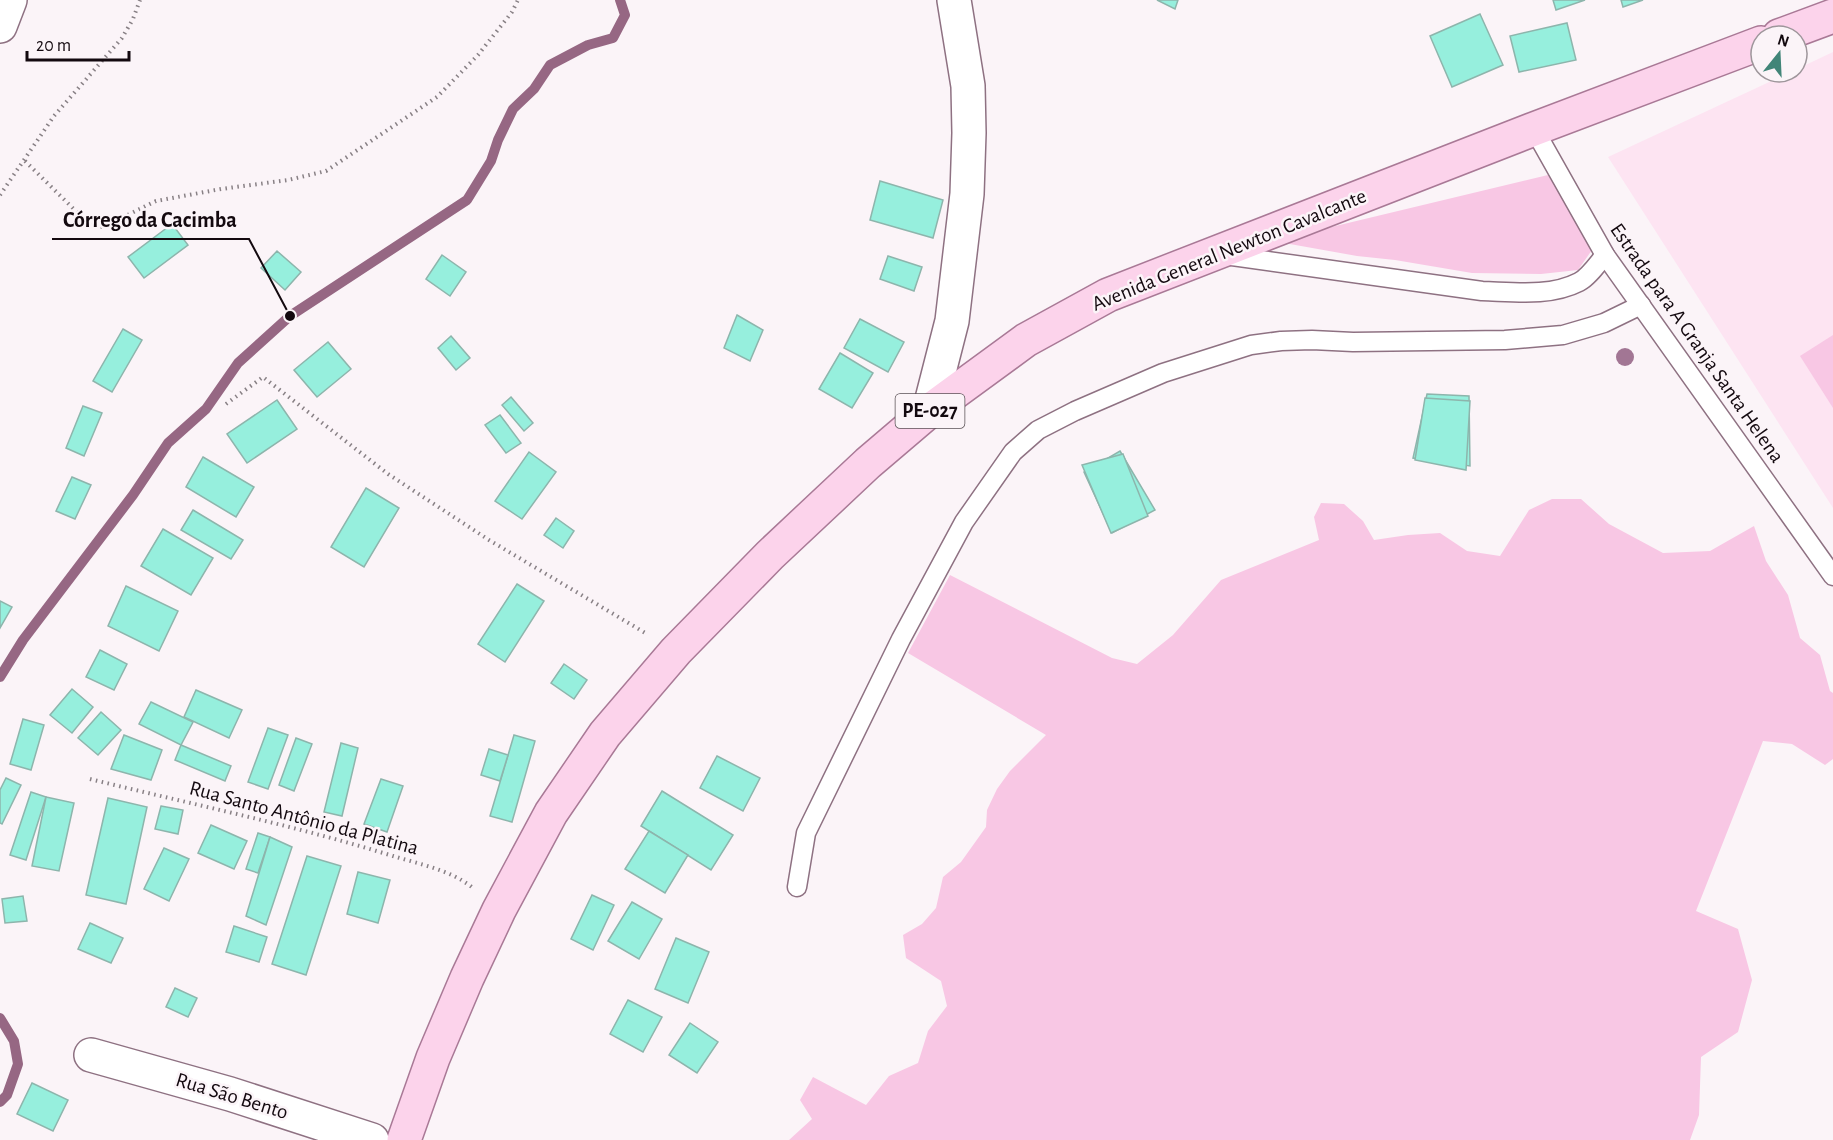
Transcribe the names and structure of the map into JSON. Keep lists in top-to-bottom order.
{
  "streets": {
    "main road": ["Avenida General Newton Cavalcante", "PE-027"],
    "street": ["Rua São Bento"],
    "lane": ["Estrada para A Granja Santa Helena"],
    "path": ["Rua Santo Antônio da Platina"]
  },
  "crossings": [
    ["Avenida General Newton Cavalcante", "Estrada para A Granja Santa Helena"],
    ["Avenida General Newton Cavalcante", "Rua Santo Antônio da Platina"]
  ],
  "places": ["Córrego da Cacimba"],
  "scale_bar": "20 m",
  "north": "top"
}
